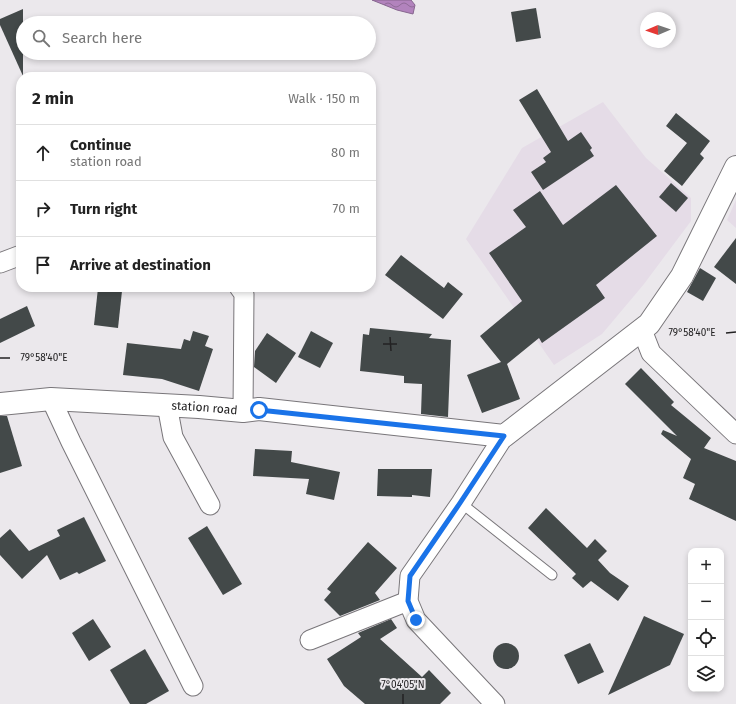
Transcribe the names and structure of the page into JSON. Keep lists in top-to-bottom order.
{
  "streets": {
    "street": ["station road"]
  },
  "north": "left",
  "page": {
    "search": "Search here",
    "heading": ["2 min", "Walk · 150 m"],
    "list": [
      ["Continue", "station road", "80 m"],
      ["Turn right", "70 m"],
      "Arrive at destination"
    ],
    "map_buttons": ["+", "−"]
  },
  "coordinates": ["79°58'40\"E", "7°04'05\"N"]
}
